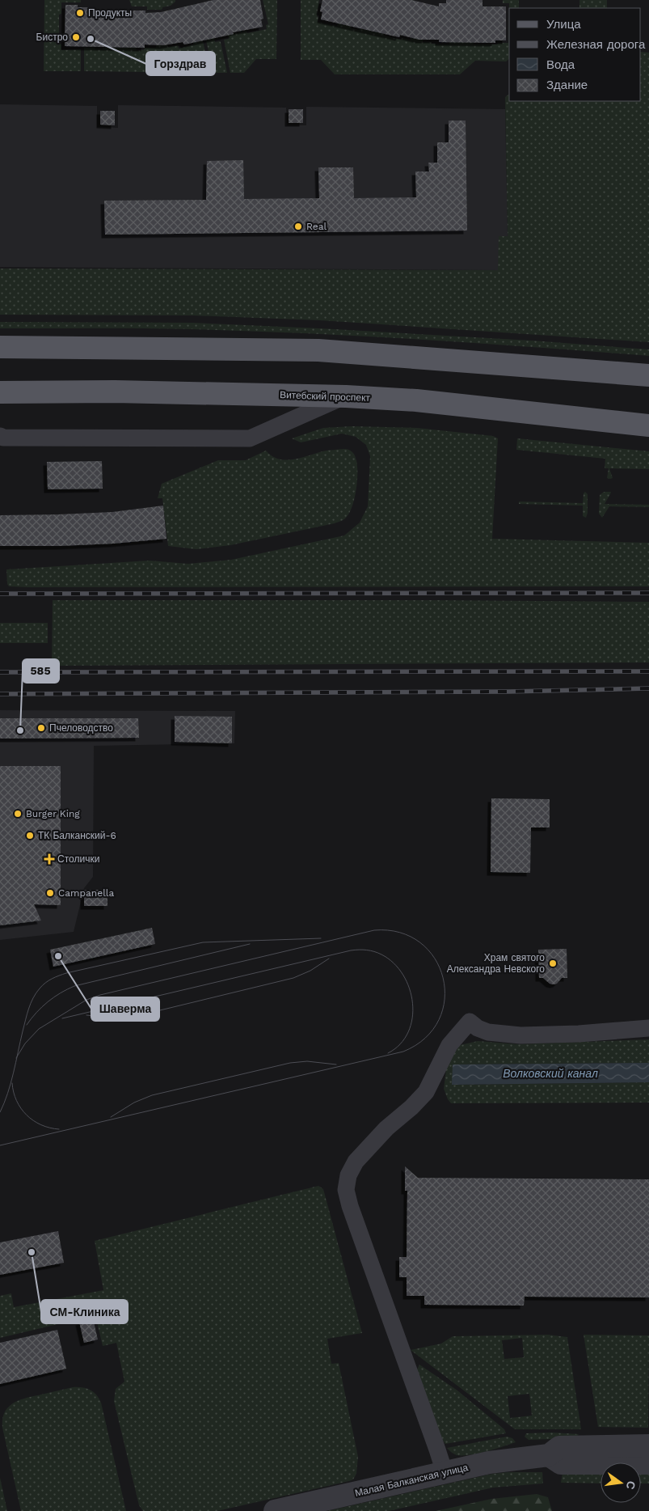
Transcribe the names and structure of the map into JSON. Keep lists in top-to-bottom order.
{
  "streets": {
    "main road": ["Витебский проспект"],
    "street": ["Малая Балканская улица"]
  },
  "water": ["Волковский канал"],
  "places": {
    "other": [
      "Продукты",
      "Бистро",
      "Горздрав",
      "Real",
      "Пчеловодство",
      "585",
      "Burger King",
      "ТК Балканский-6",
      "Campanella",
      "Шаверма",
      "Храм святого Александра Невского",
      "СМ-Клиника"
    ],
    "health": ["Столички"]
  },
  "legend": [
    "Улица",
    "Железная дорога",
    "Вода",
    "Здание"
  ],
  "north": "right"
}
